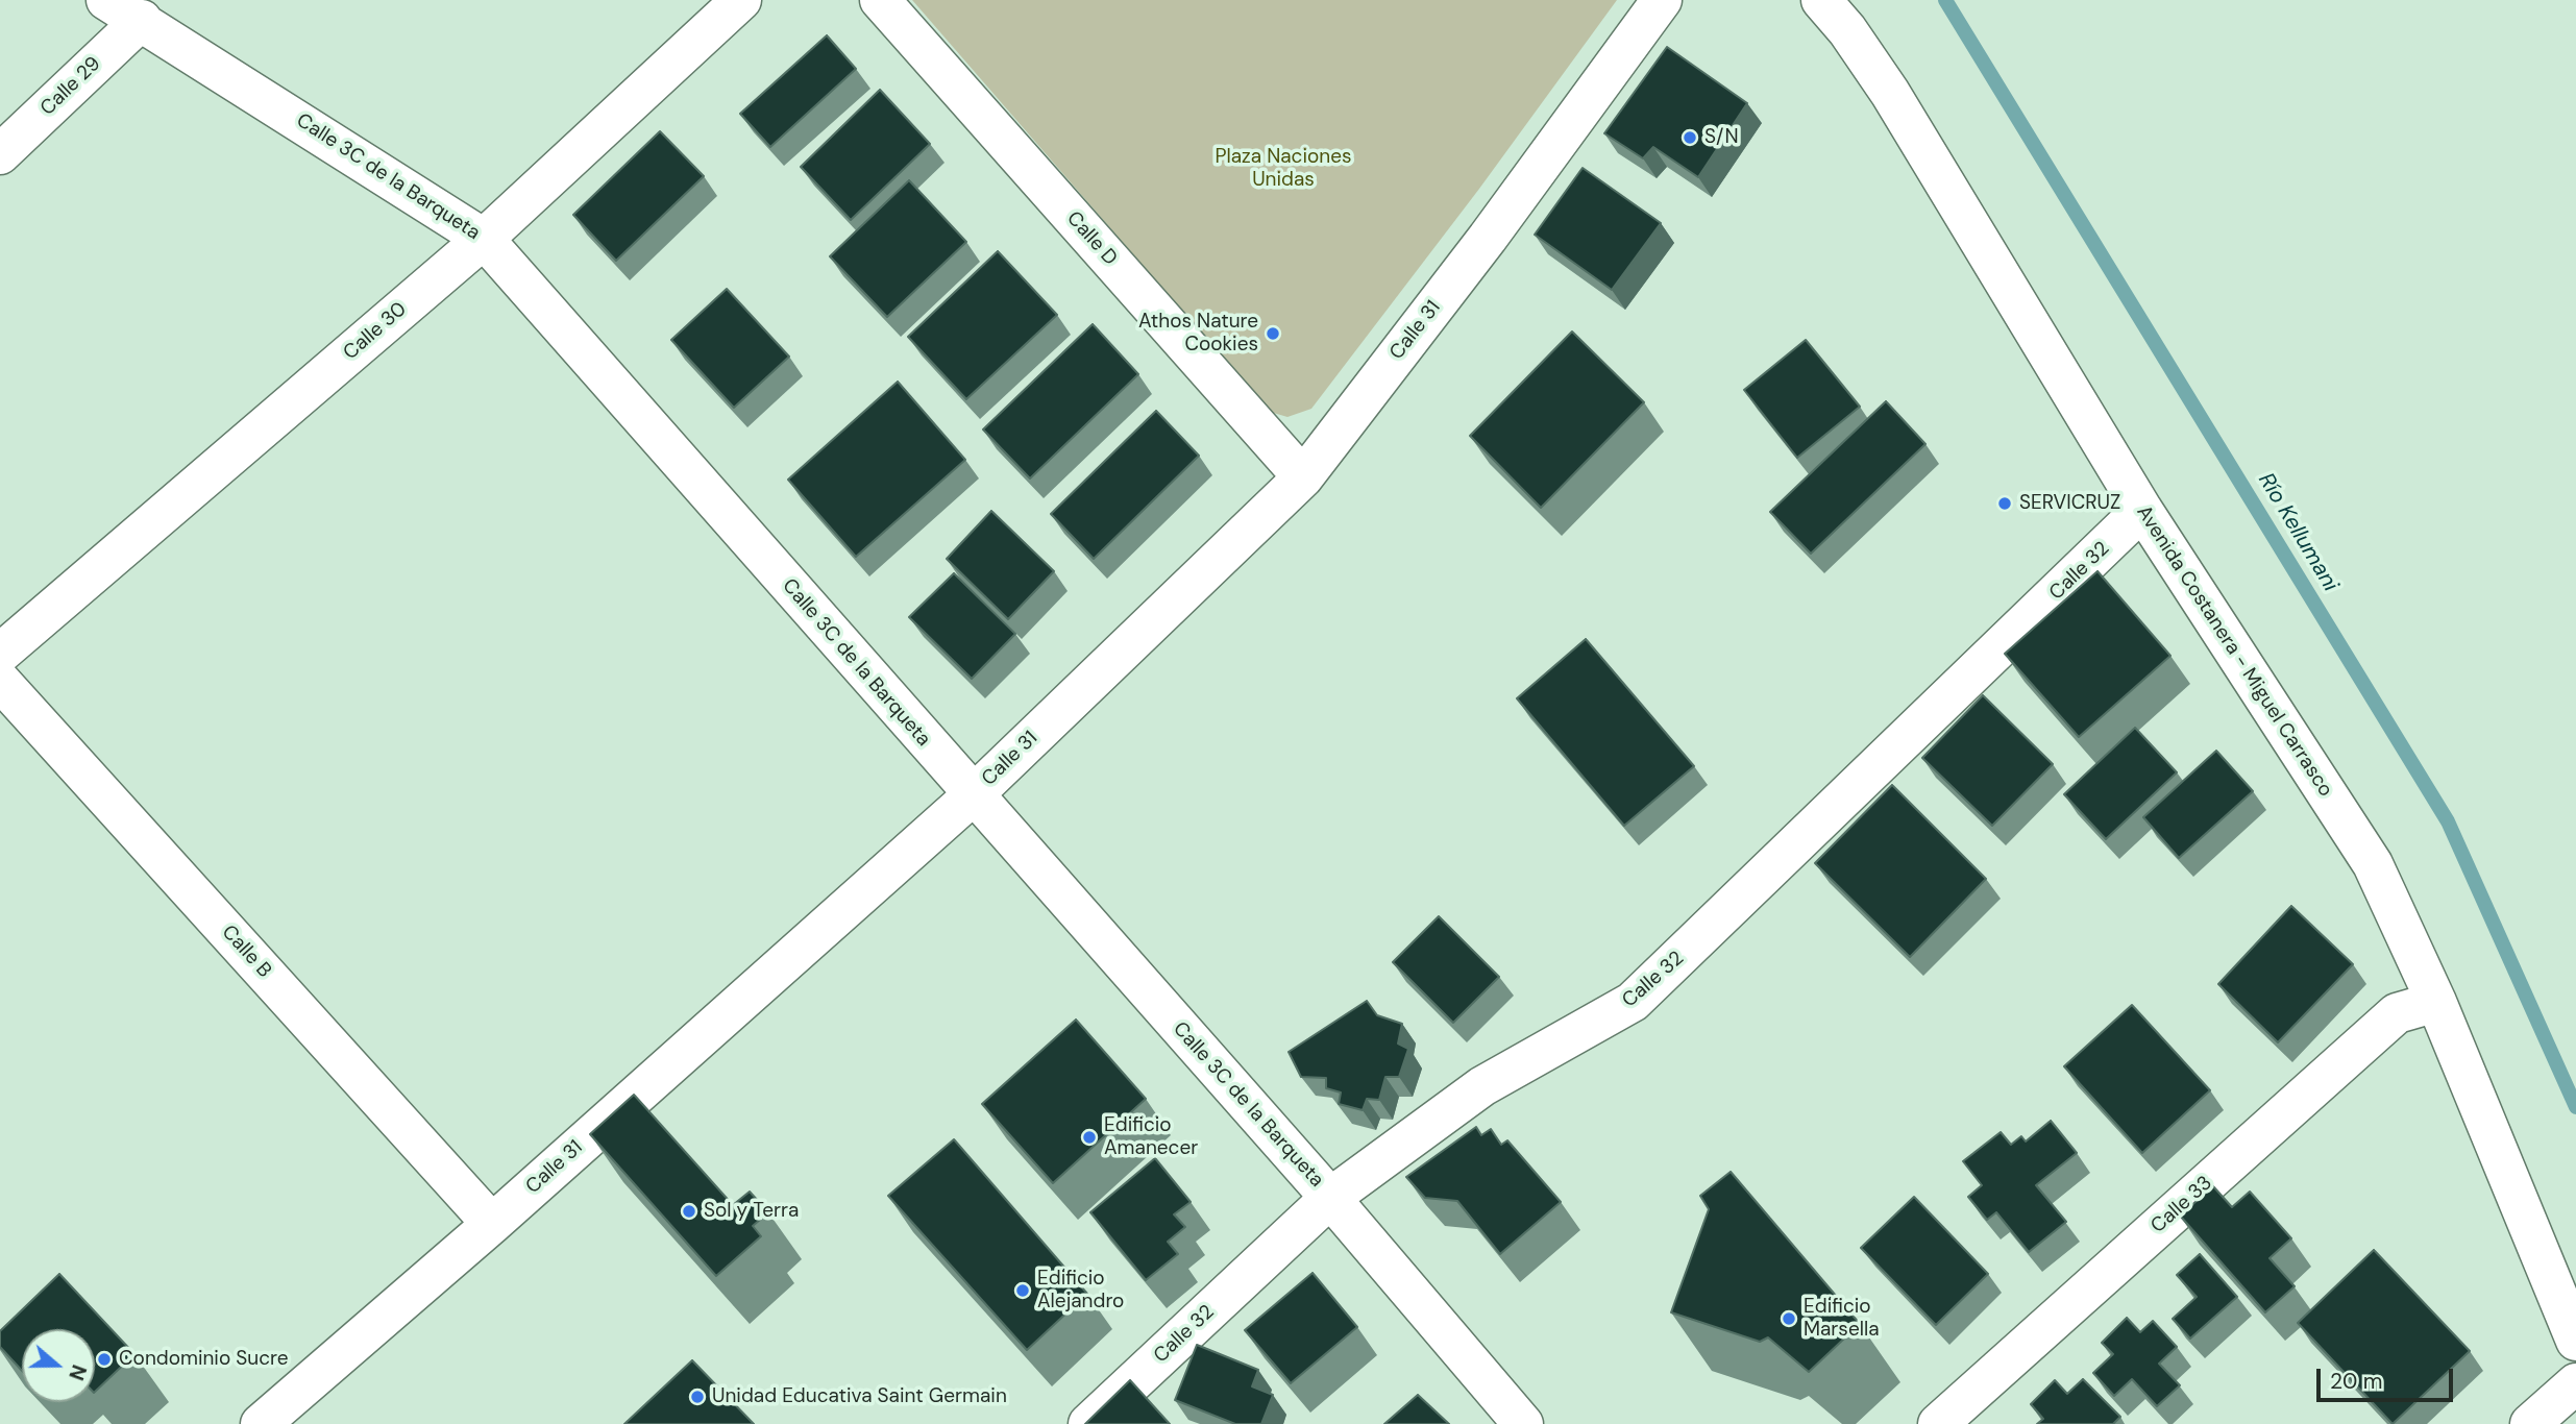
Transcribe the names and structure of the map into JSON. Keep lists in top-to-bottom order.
{
  "streets": {
    "street": [
      "Calle 29",
      "Calle 3C de la Barqueta",
      "Calle D",
      "Calle 31",
      "Calle 30",
      "Calle 32",
      "Avenida Costanera - Miguel Carrasco",
      "Calle B",
      "Calle 33"
    ]
  },
  "crossings": [
    ["Calle 29", "Calle 3C de la Barqueta"],
    ["Calle 3C de la Barqueta", "Calle 31"],
    ["Calle 3C de la Barqueta", "Calle 30"],
    ["Calle 3C de la Barqueta", "Calle 32"],
    ["Calle D", "Calle 31"],
    ["Calle 31", "Calle B"],
    ["Calle 32", "Avenida Costanera - Miguel Carrasco"],
    ["Avenida Costanera - Miguel Carrasco", "Calle 33"]
  ],
  "water": ["Río Kellumani"],
  "parks": ["Plaza Naciones Unidas"],
  "places": [
    "S/N",
    "Athos Nature Cookies",
    "SERVICRUZ",
    "Edificio Amanecer",
    "Sol y Terra",
    "Edificio Alejandro",
    "Edificio Marsella",
    "Condominio Sucre",
    "Unidad Educativa Saint Germain"
  ],
  "scale_bar": "20 m",
  "north": "right"
}
